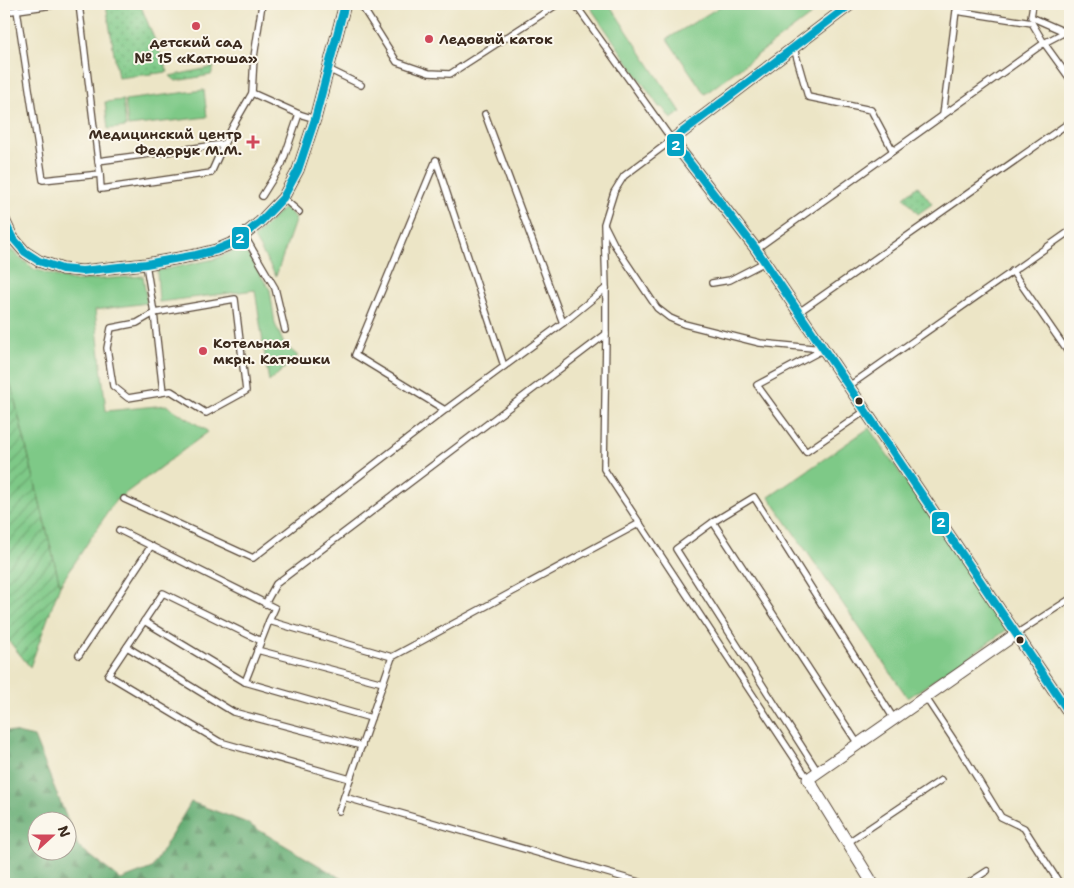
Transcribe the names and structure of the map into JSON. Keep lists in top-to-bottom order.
{
  "places": {
    "other": ["детский сад № 15 «Катюша»", "Ледовый каток", "Котельная мкрн. Катюшки"],
    "health": ["Медицинский центр Федорук М.М."]
  },
  "lines": ["transit line 2"],
  "north": "right"
}
